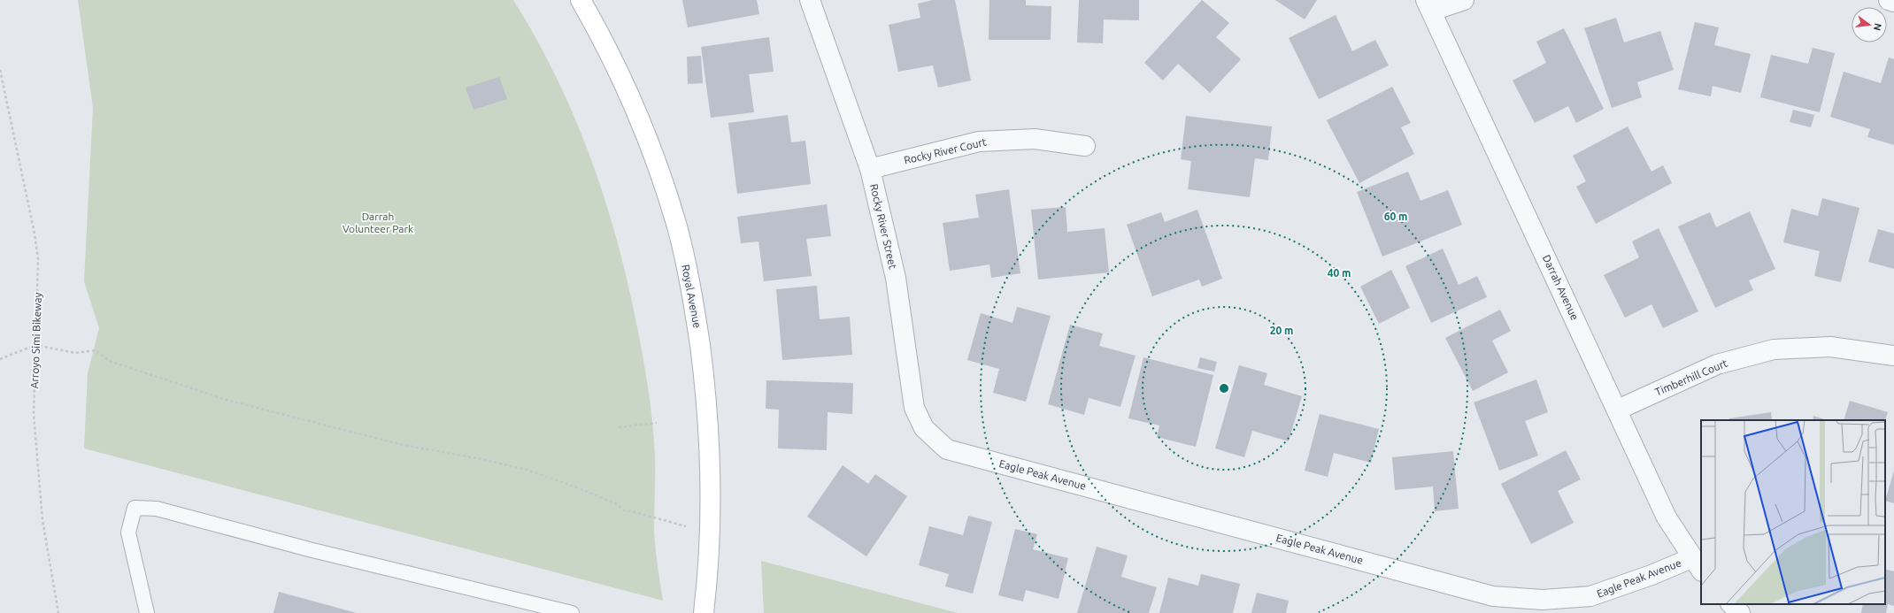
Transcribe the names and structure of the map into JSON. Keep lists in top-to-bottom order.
{
  "streets": {
    "main road": ["Royal Avenue"],
    "street": [
      "Rocky River Court",
      "Rocky River Street",
      "Darrah Avenue",
      "Timberhill Court",
      "Eagle Peak Avenue"
    ],
    "path": ["Arroyo Simi Bikeway"]
  },
  "crossings": [
    ["Rocky River Court", "Rocky River Street"],
    ["Rocky River Street", "Eagle Peak Avenue"],
    ["Darrah Avenue", "Timberhill Court"],
    ["Darrah Avenue", "Eagle Peak Avenue"]
  ],
  "parks": ["Darrah Volunteer Park"],
  "north": "right",
  "rings": ["60 m", "40 m", "20 m"]
}
